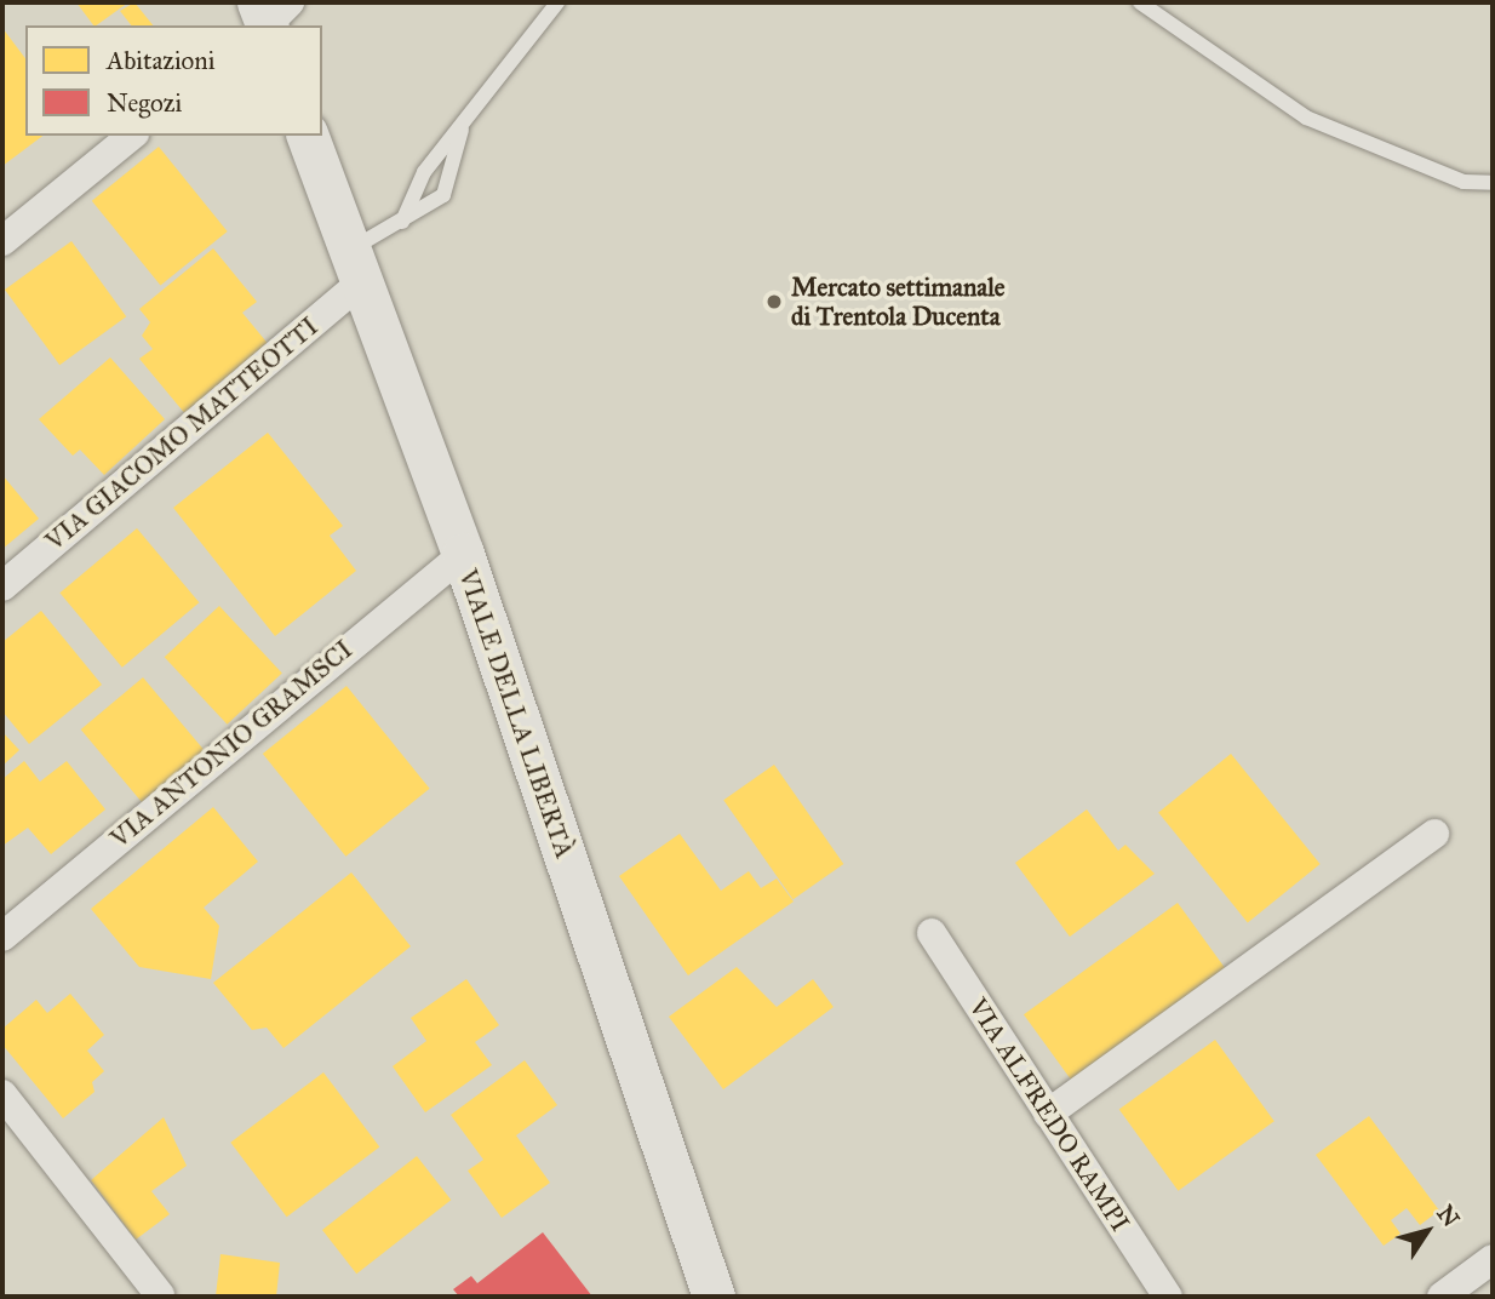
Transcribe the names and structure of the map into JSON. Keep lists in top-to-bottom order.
{
  "streets": {
    "main road": ["VIALE DELLA LIBERTÀ"],
    "street": ["VIA GIACOMO MATTEOTTI", "VIA ANTONIO GRAMSCI", "VIA ALFREDO RAMPI"]
  },
  "crossings": [
    ["VIA GIACOMO MATTEOTTI", "VIALE DELLA LIBERTÀ"],
    ["VIALE DELLA LIBERTÀ", "VIA ANTONIO GRAMSCI"]
  ],
  "places": ["Mercato settimanale di Trentola Ducenta"],
  "legend": ["Abitazioni", "Negozi"],
  "north": "top right"
}
